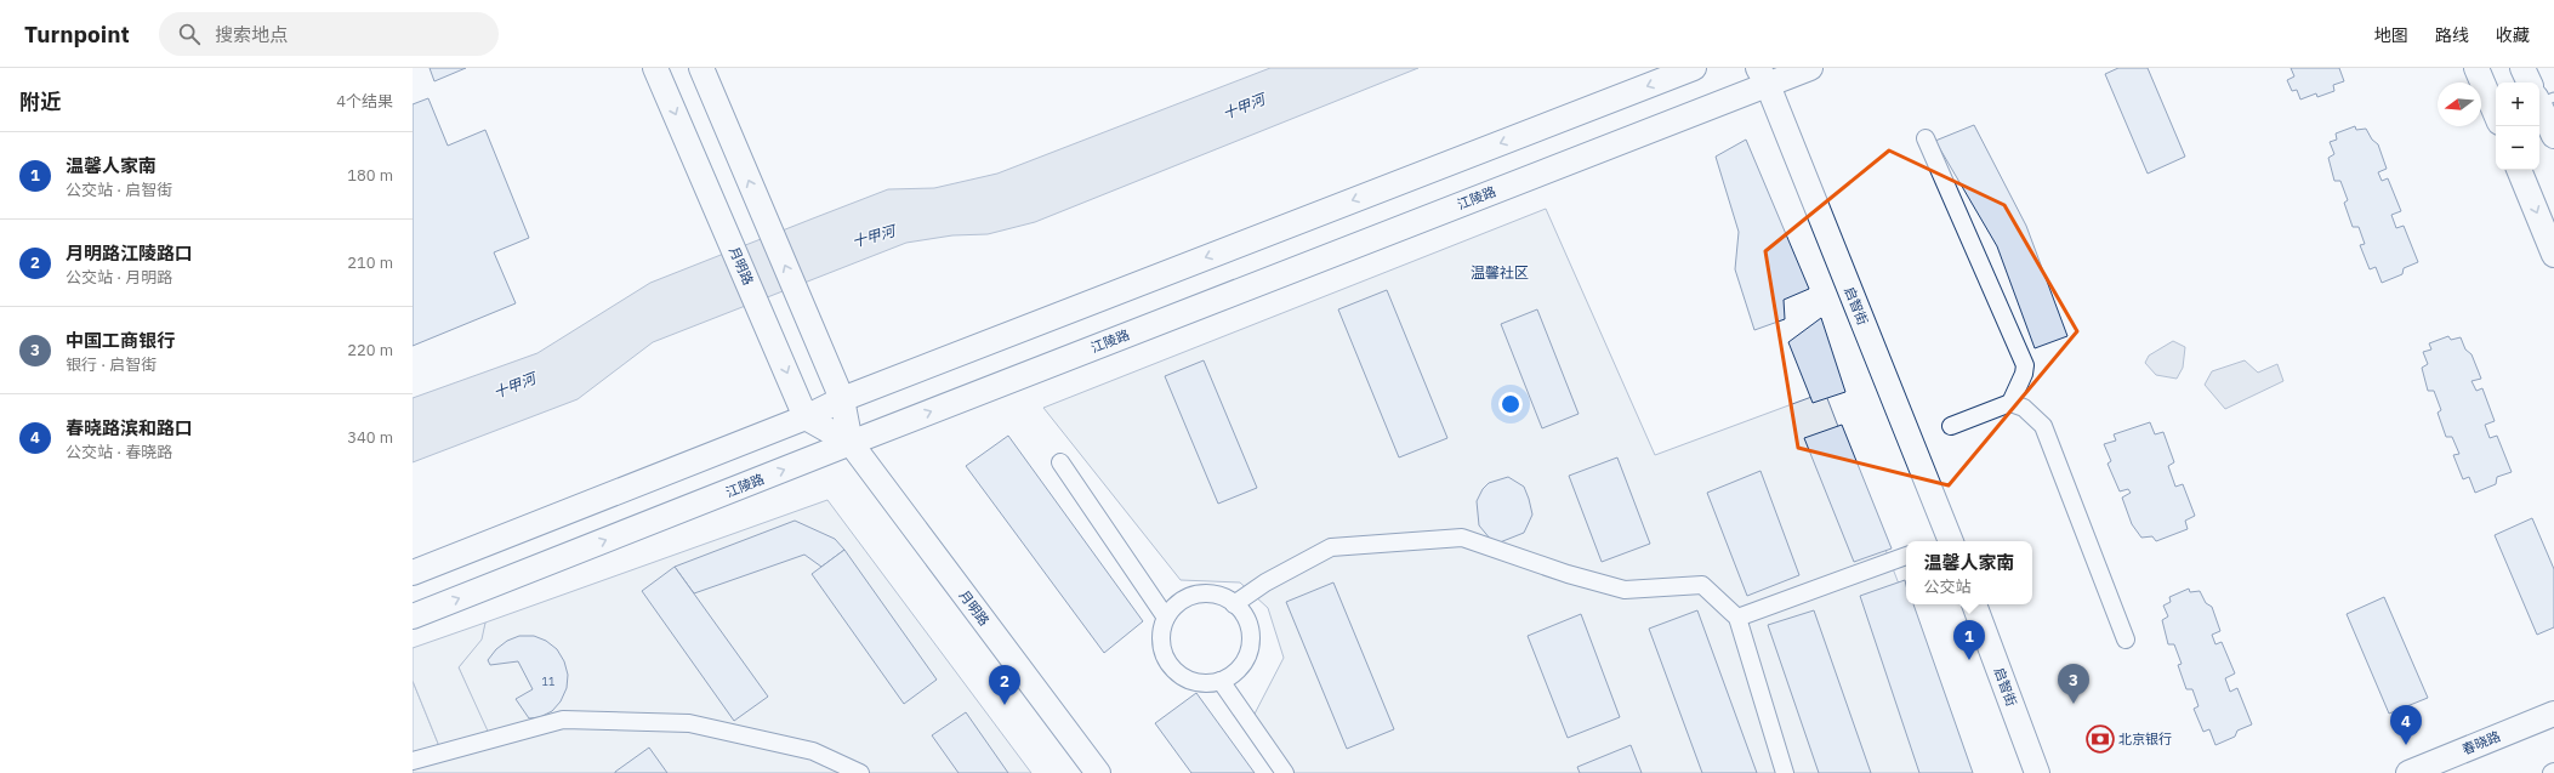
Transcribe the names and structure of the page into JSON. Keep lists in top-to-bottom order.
{
  "streets": {
    "main road": [
      "江陵路",
      "月明路",
      "启智街",
      "春晓路"
    ]
  },
  "crossings": [
    ["江陵路", "月明路"],
    ["江陵路", "启智街"]
  ],
  "districts": ["温馨社区"],
  "water": ["十甲河"],
  "places": {
    "bank": ["北京银行"]
  },
  "house_numbers": ["11"],
  "north": "left",
  "page": {
    "header": "Turnpoint",
    "search": "搜索地点",
    "nav": ["地图", "路线", "收藏"],
    "heading": ["附近", "4个结果"],
    "map_buttons": ["+", "−"],
    "list": [
      {
        "mark": "1",
        "name": "温馨人家南",
        "note": "公交站 · 启智街",
        "value": "180 m"
      },
      {
        "mark": "2",
        "name": "月明路江陵路口",
        "note": "公交站 · 月明路",
        "value": "210 m"
      },
      {
        "mark": "3",
        "name": "中国工商银行",
        "note": "银行 · 启智街",
        "value": "220 m"
      },
      {
        "mark": "4",
        "name": "春晓路滨和路口",
        "note": "公交站 · 春晓路",
        "value": "340 m"
      }
    ],
    "popup": ["温馨人家南", "公交站"],
    "pins": [
      "1",
      "3",
      "2",
      "4"
    ]
  }
}
